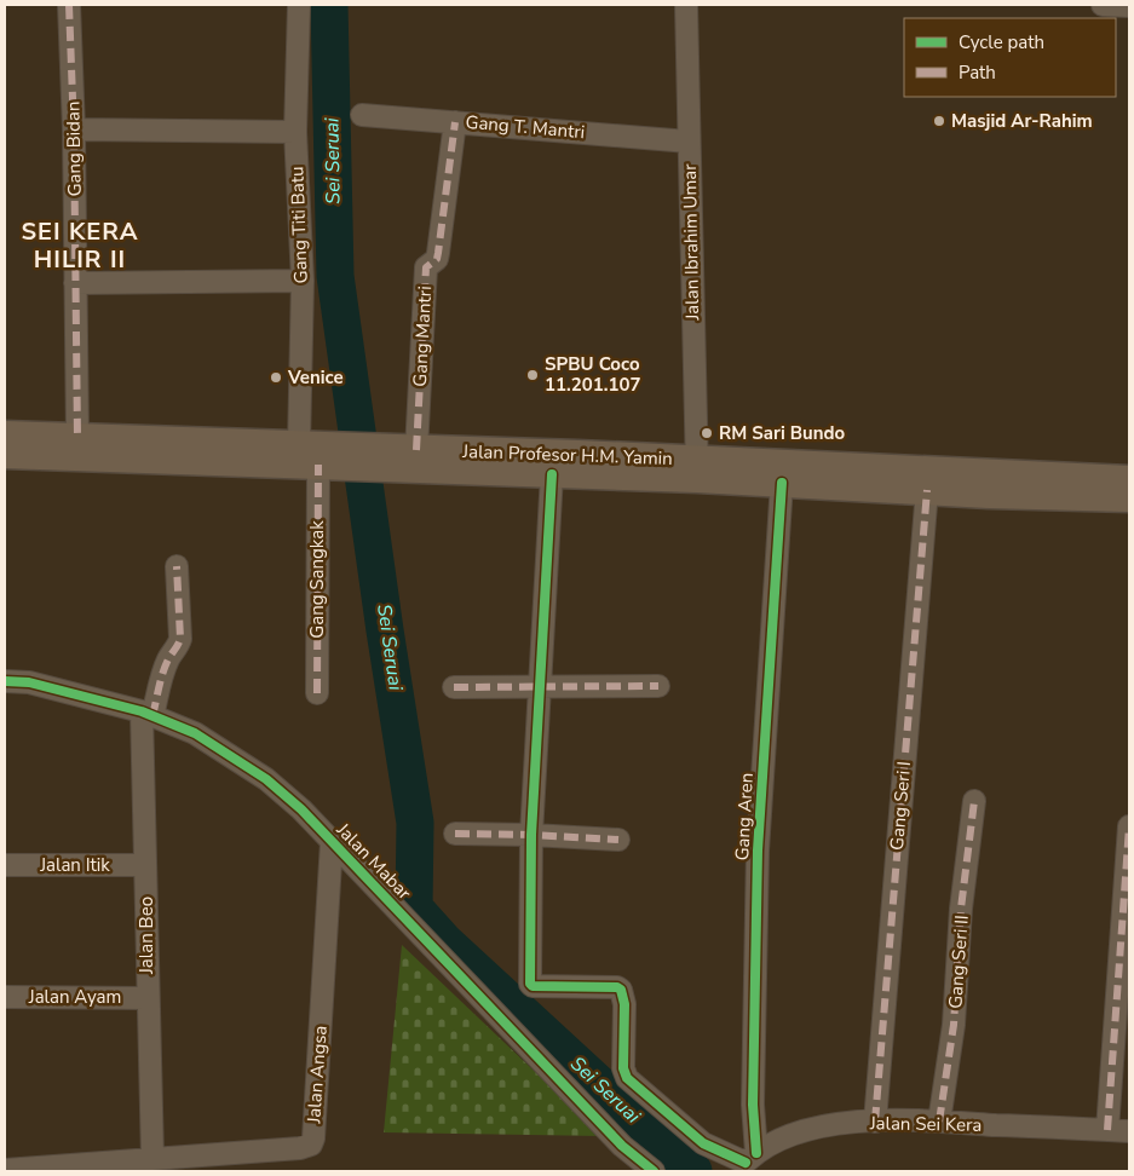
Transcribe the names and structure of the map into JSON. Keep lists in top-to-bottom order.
{
  "streets": {
    "main road": ["Jalan Profesor H.M. Yamin"],
    "street": [
      "Gang T. Mantri",
      "Gang Bidan",
      "Gang Titi Batu",
      "Jalan Ibrahim Umar",
      "Gang Mantri",
      "Gang Sangkak",
      "Gang Seri I",
      "Gang Aren",
      "Jalan Mabar",
      "Jalan Itik",
      "Jalan Beo",
      "Gang Seri II",
      "Jalan Ayam",
      "Jalan Angsa",
      "Jalan Sei Kera"
    ]
  },
  "crossings": [
    ["Gang T. Mantri", "Jalan Ibrahim Umar"],
    ["Gang T. Mantri", "Gang Mantri"],
    ["Gang Bidan", "Jalan Profesor H.M. Yamin"],
    ["Gang Titi Batu", "Jalan Profesor H.M. Yamin"],
    ["Jalan Ibrahim Umar", "Jalan Profesor H.M. Yamin"],
    ["Gang Mantri", "Jalan Profesor H.M. Yamin"],
    ["Jalan Profesor H.M. Yamin", "Gang Sangkak"],
    ["Jalan Profesor H.M. Yamin", "Gang Seri I"],
    ["Jalan Profesor H.M. Yamin", "Gang Aren"],
    ["Gang Seri I", "Jalan Sei Kera"],
    ["Gang Aren", "Jalan Sei Kera"],
    ["Jalan Mabar", "Jalan Beo"],
    ["Jalan Mabar", "Jalan Angsa"],
    ["Jalan Itik", "Jalan Beo"],
    ["Jalan Beo", "Jalan Ayam"],
    ["Jalan Beo", "Jalan Angsa"],
    ["Gang Seri II", "Jalan Sei Kera"]
  ],
  "districts": ["SEI KERA HILIR II"],
  "water": ["Sei Seruai"],
  "places": [
    "Masjid Ar-Rahim",
    "SPBU Coco 11.201.107",
    "Venice",
    "RM Sari Bundo"
  ],
  "legend": ["Cycle path", "Path"]
}
